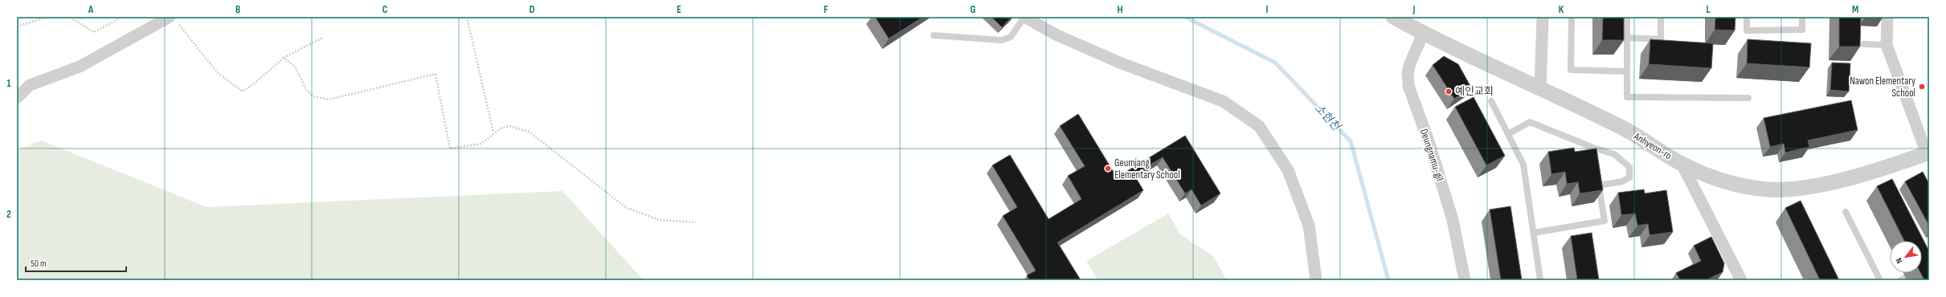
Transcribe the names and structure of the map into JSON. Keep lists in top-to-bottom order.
{
  "streets": {
    "street": ["Anhyeon-ro", "Deungnamu-gil"]
  },
  "crossings": [
    ["Anhyeon-ro", "Deungnamu-gil"]
  ],
  "water": ["소현천"],
  "places": ["Nawon Elementary School", "예인교회", "Geumjang Elementary School"],
  "scale_bar": "50 m",
  "north": "bottom left",
  "grid": {
    "columns": [
      "A",
      "B",
      "C",
      "D",
      "E",
      "F",
      "G",
      "H",
      "I",
      "J",
      "K",
      "L",
      "M"
    ],
    "rows": ["1", "2"]
  }
}
